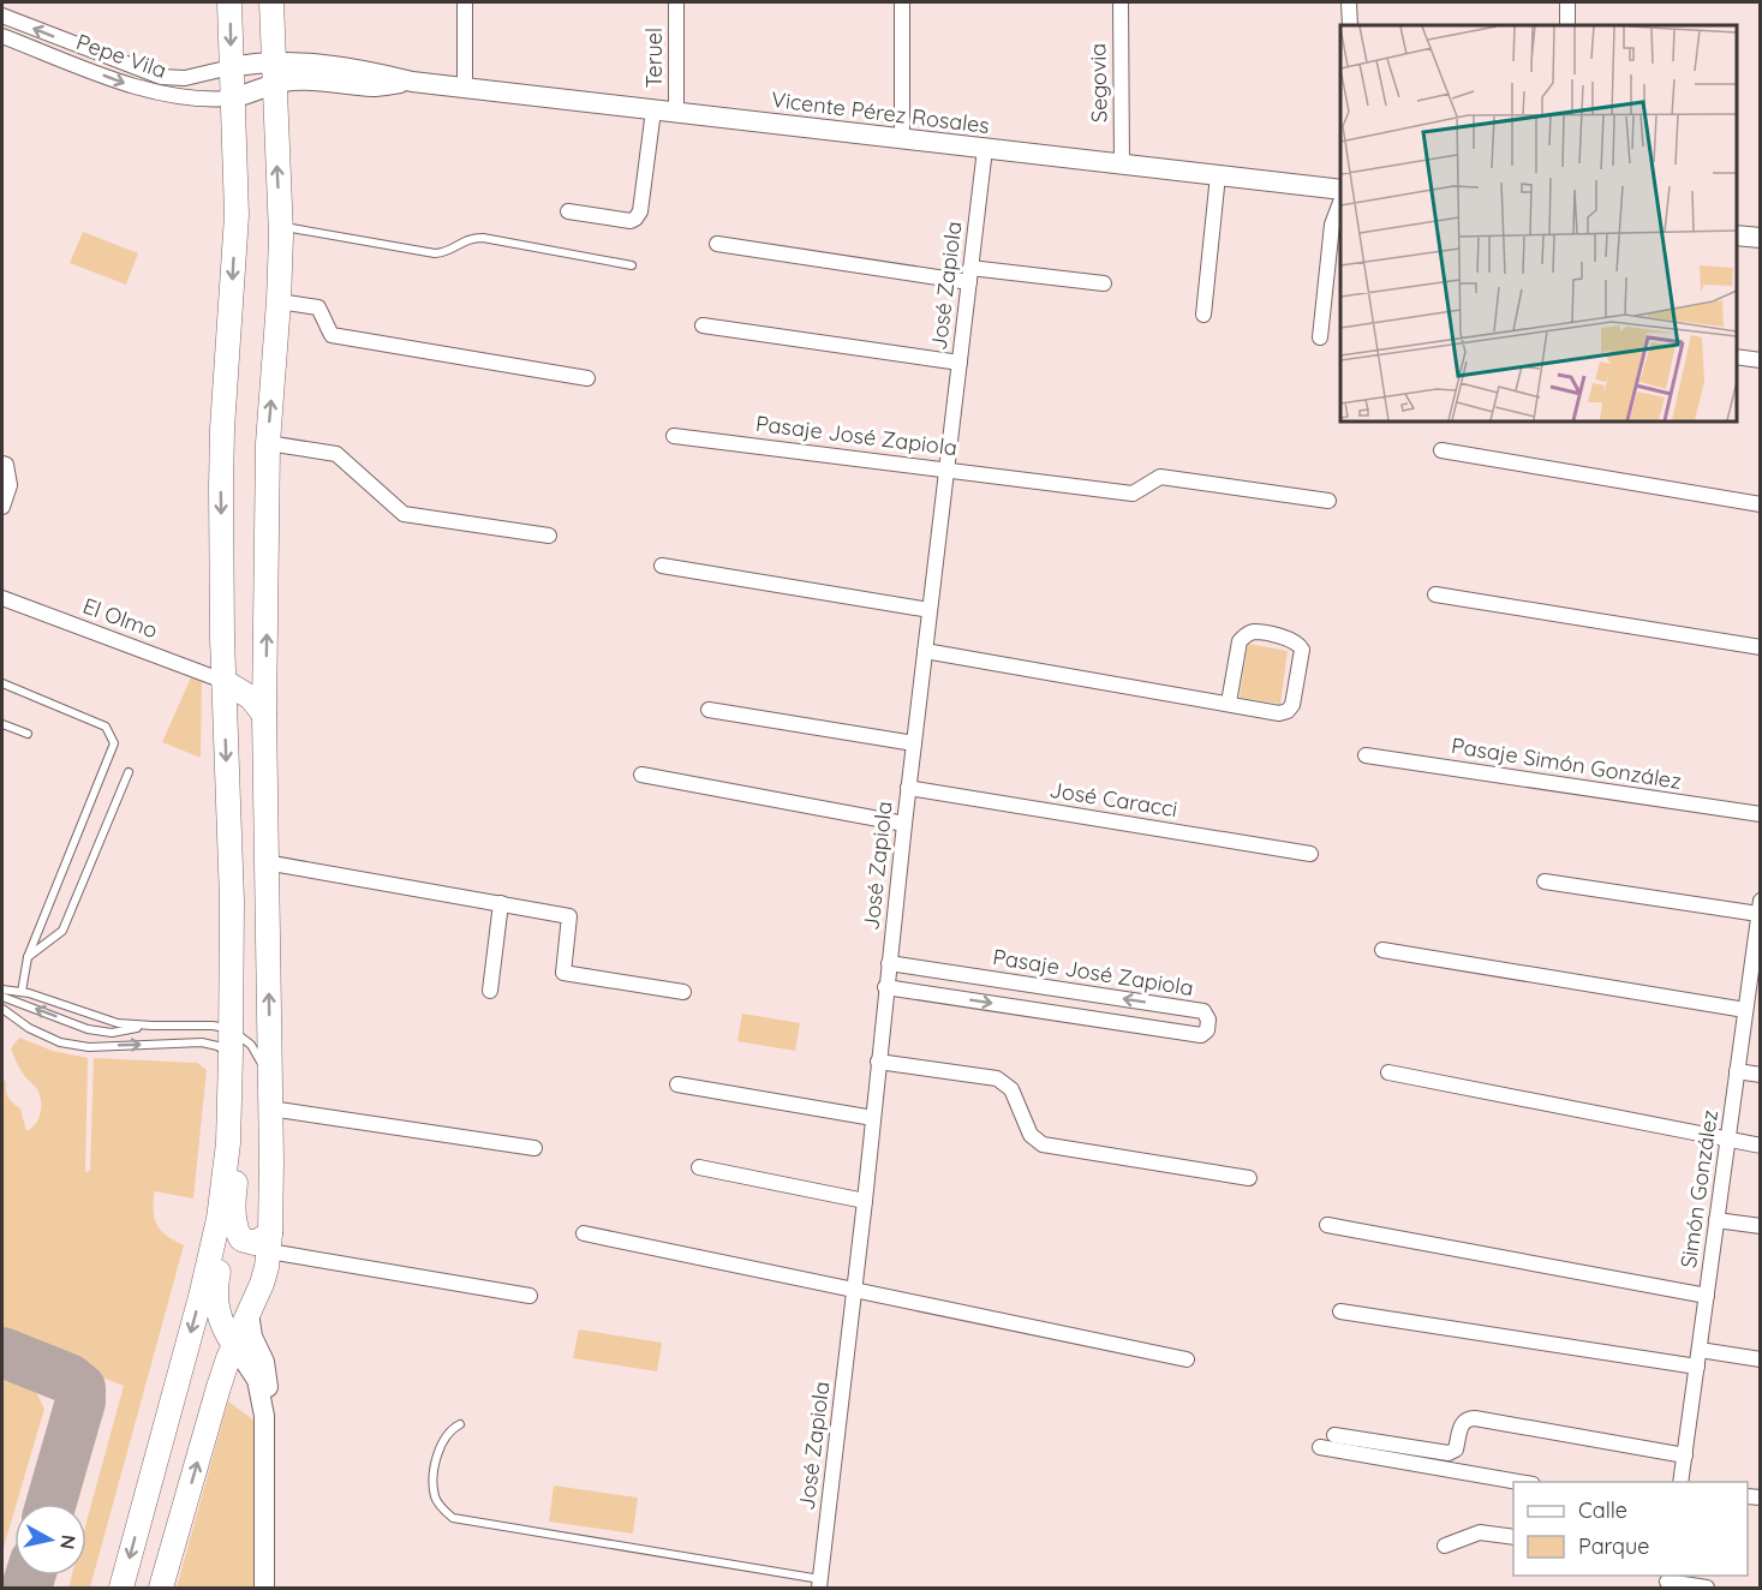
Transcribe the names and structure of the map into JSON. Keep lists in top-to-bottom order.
{
  "streets": {
    "street": [
      "Pepe Vila",
      "Teruel",
      "Segovia",
      "Vicente Pérez Rosales",
      "José Zapiola",
      "Pasaje José Zapiola",
      "El Olmo",
      "Pasaje Simón González",
      "José Caracci",
      "Simón González"
    ]
  },
  "crossings": [
    ["Pepe Vila", "Vicente Pérez Rosales"],
    ["Teruel", "Vicente Pérez Rosales"],
    ["Segovia", "Vicente Pérez Rosales"],
    ["Vicente Pérez Rosales", "José Zapiola"],
    ["José Zapiola", "Pasaje José Zapiola"],
    ["José Zapiola", "José Caracci"]
  ],
  "legend": ["Calle", "Parque"],
  "north": "right"
}
